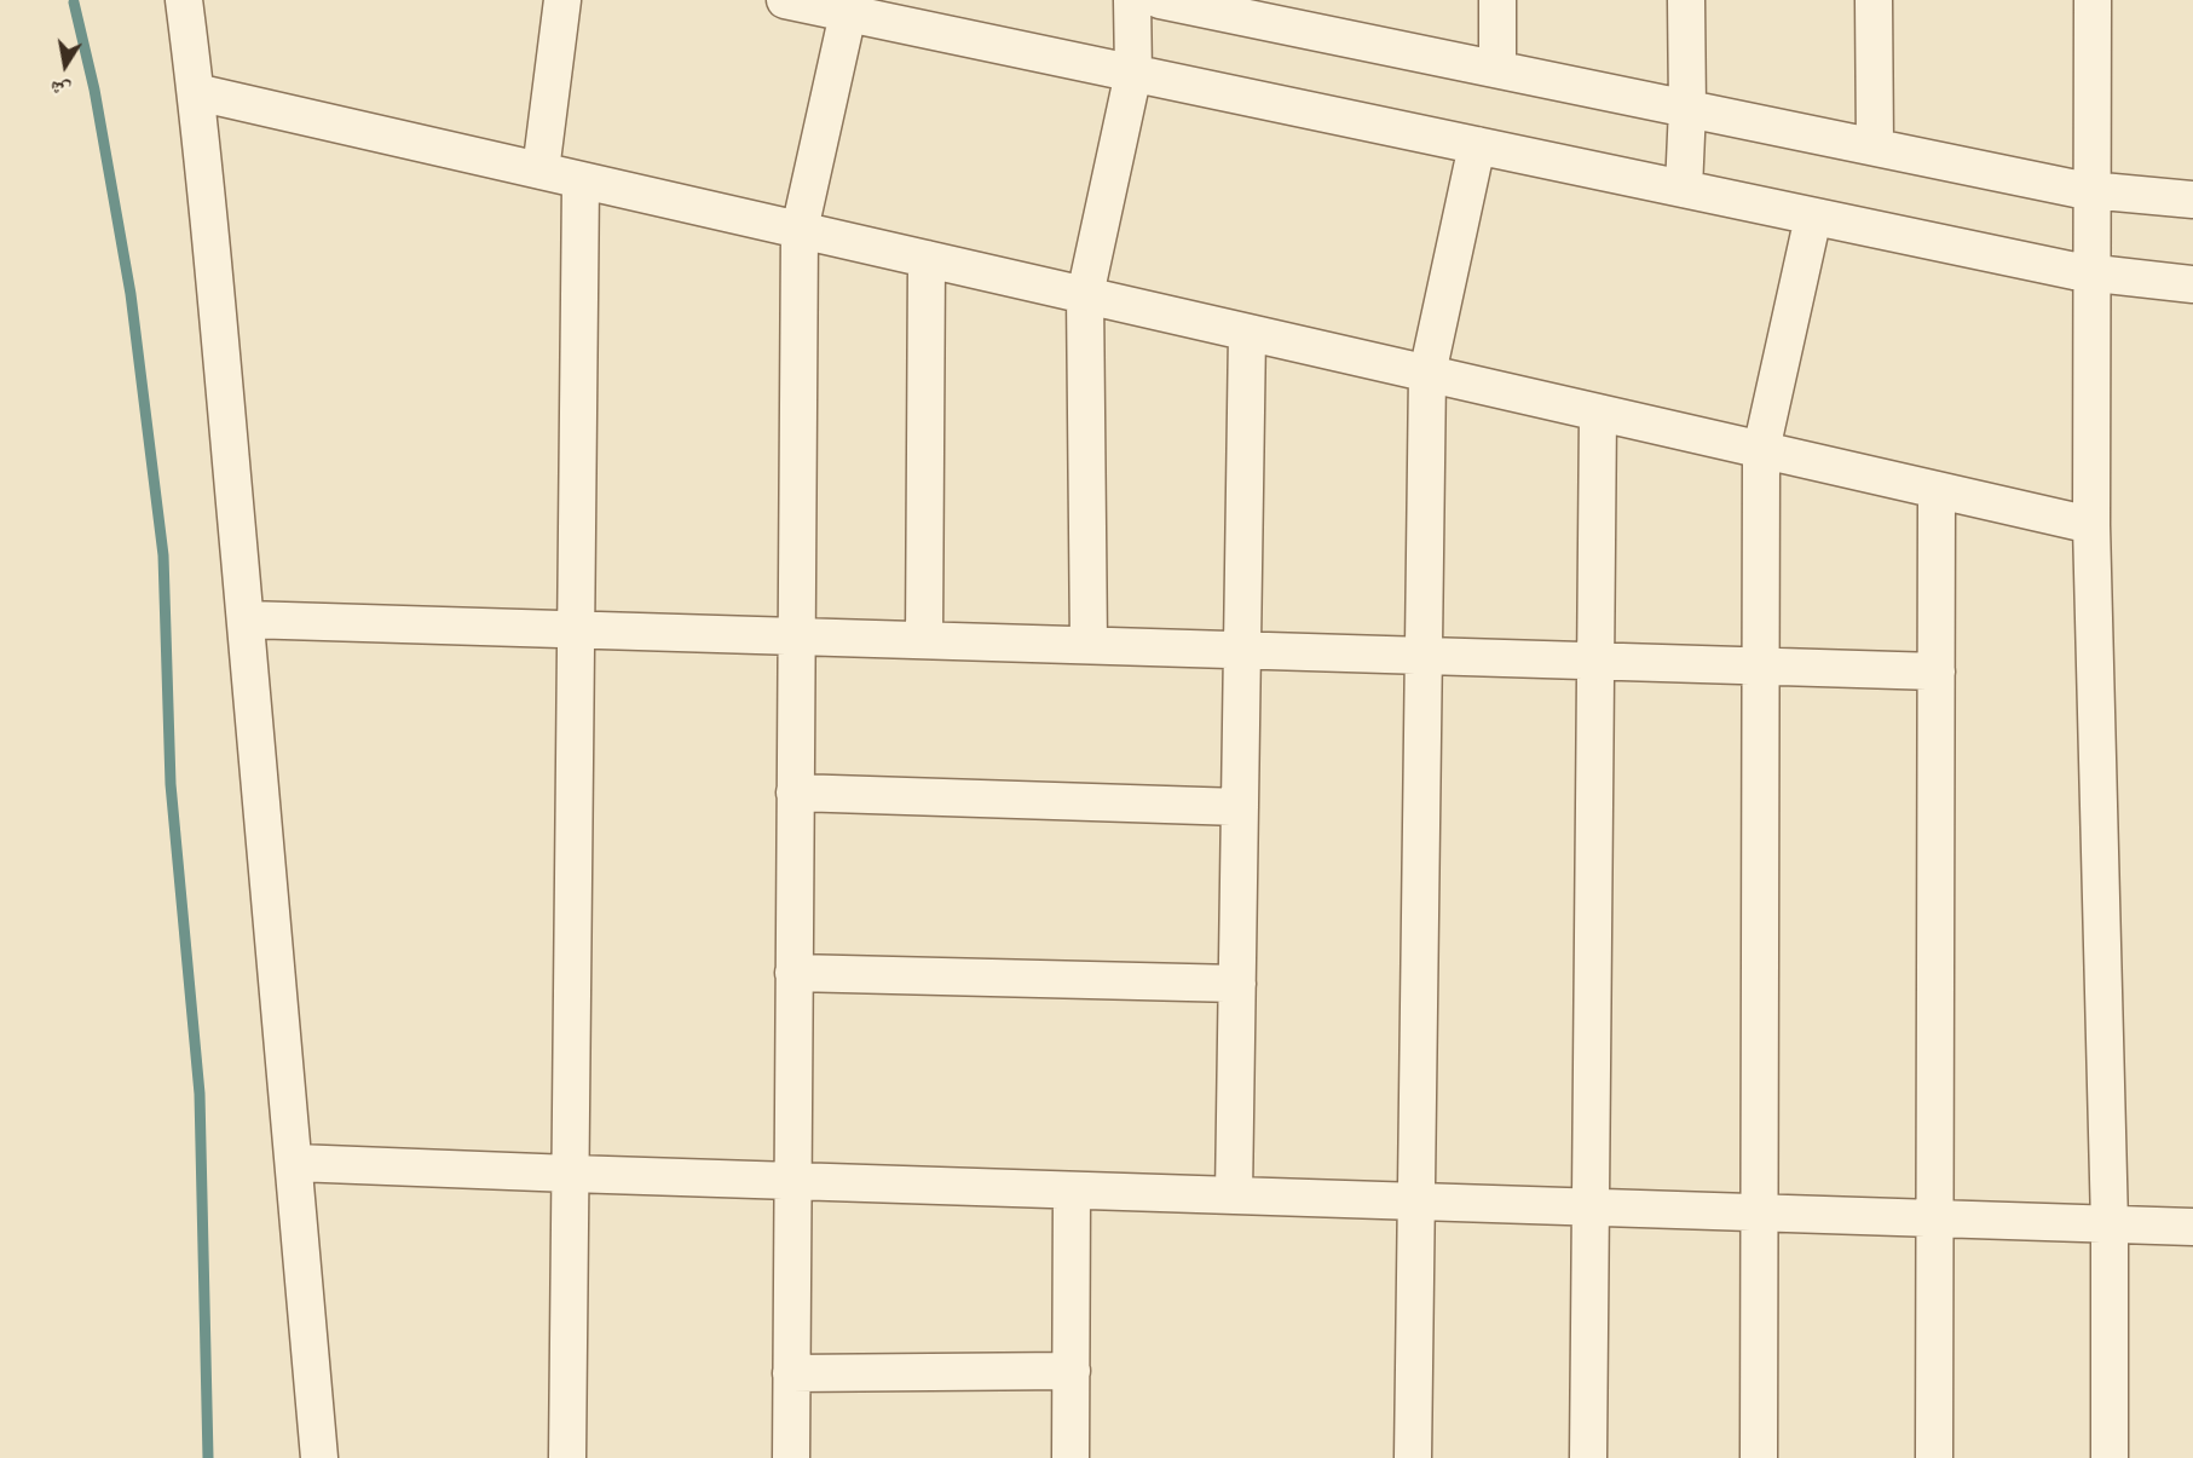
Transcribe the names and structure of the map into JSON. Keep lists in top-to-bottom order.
{
  "north": "bottom"
}
